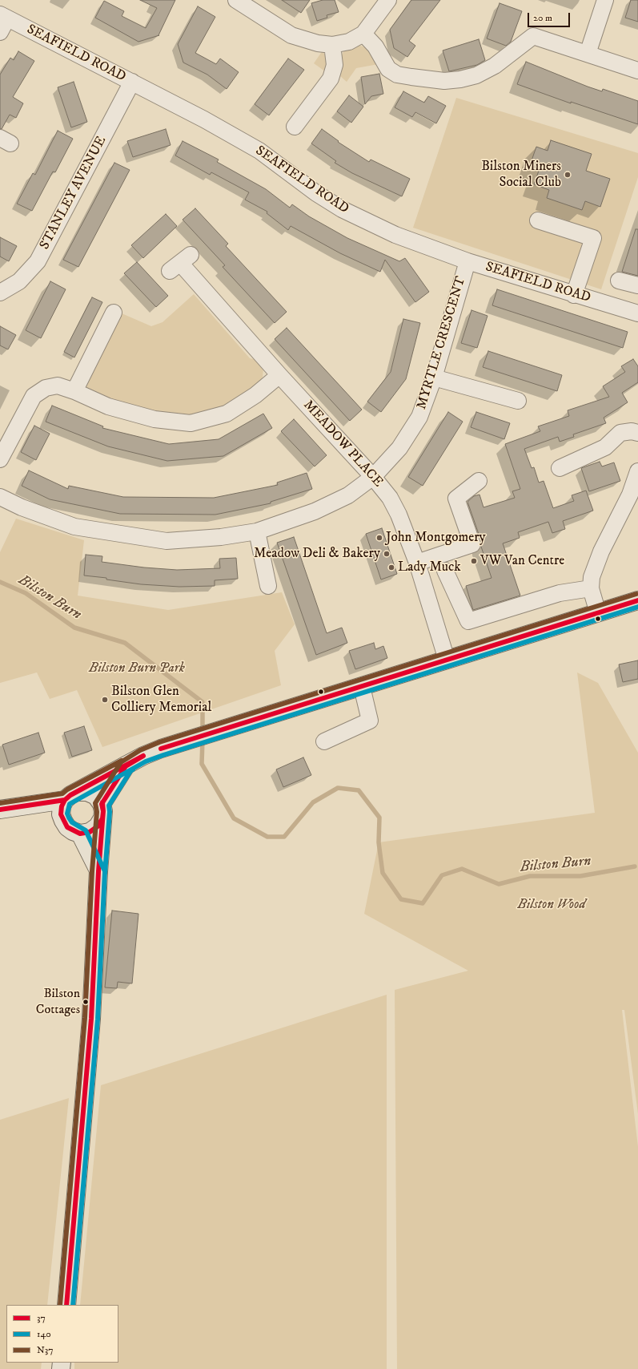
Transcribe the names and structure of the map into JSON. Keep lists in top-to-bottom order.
{
  "streets": {
    "street": [
      "SEAFIELD ROAD",
      "STANLEY AVENUE",
      "MYRTLE CRESCENT",
      "MEADOW PLACE"
    ]
  },
  "crossings": [
    ["SEAFIELD ROAD", "STANLEY AVENUE"],
    ["SEAFIELD ROAD", "MYRTLE CRESCENT"],
    ["MYRTLE CRESCENT", "MEADOW PLACE"]
  ],
  "water": ["Bilston Burn"],
  "parks": ["Bilston Burn Park", "Bilston Wood"],
  "places": [
    "Bilston Miners Social Club",
    "John Montgomery",
    "Meadow Deli & Bakery",
    "VW Van Centre",
    "Lady Muck",
    "Bilston Glen Colliery Memorial",
    "Bilston Cottages"
  ],
  "lines": ["transit line N37", "transit line 37", "transit line 140"],
  "legend": ["37", "140", "N37"],
  "scale_bar": "20 m"
}
